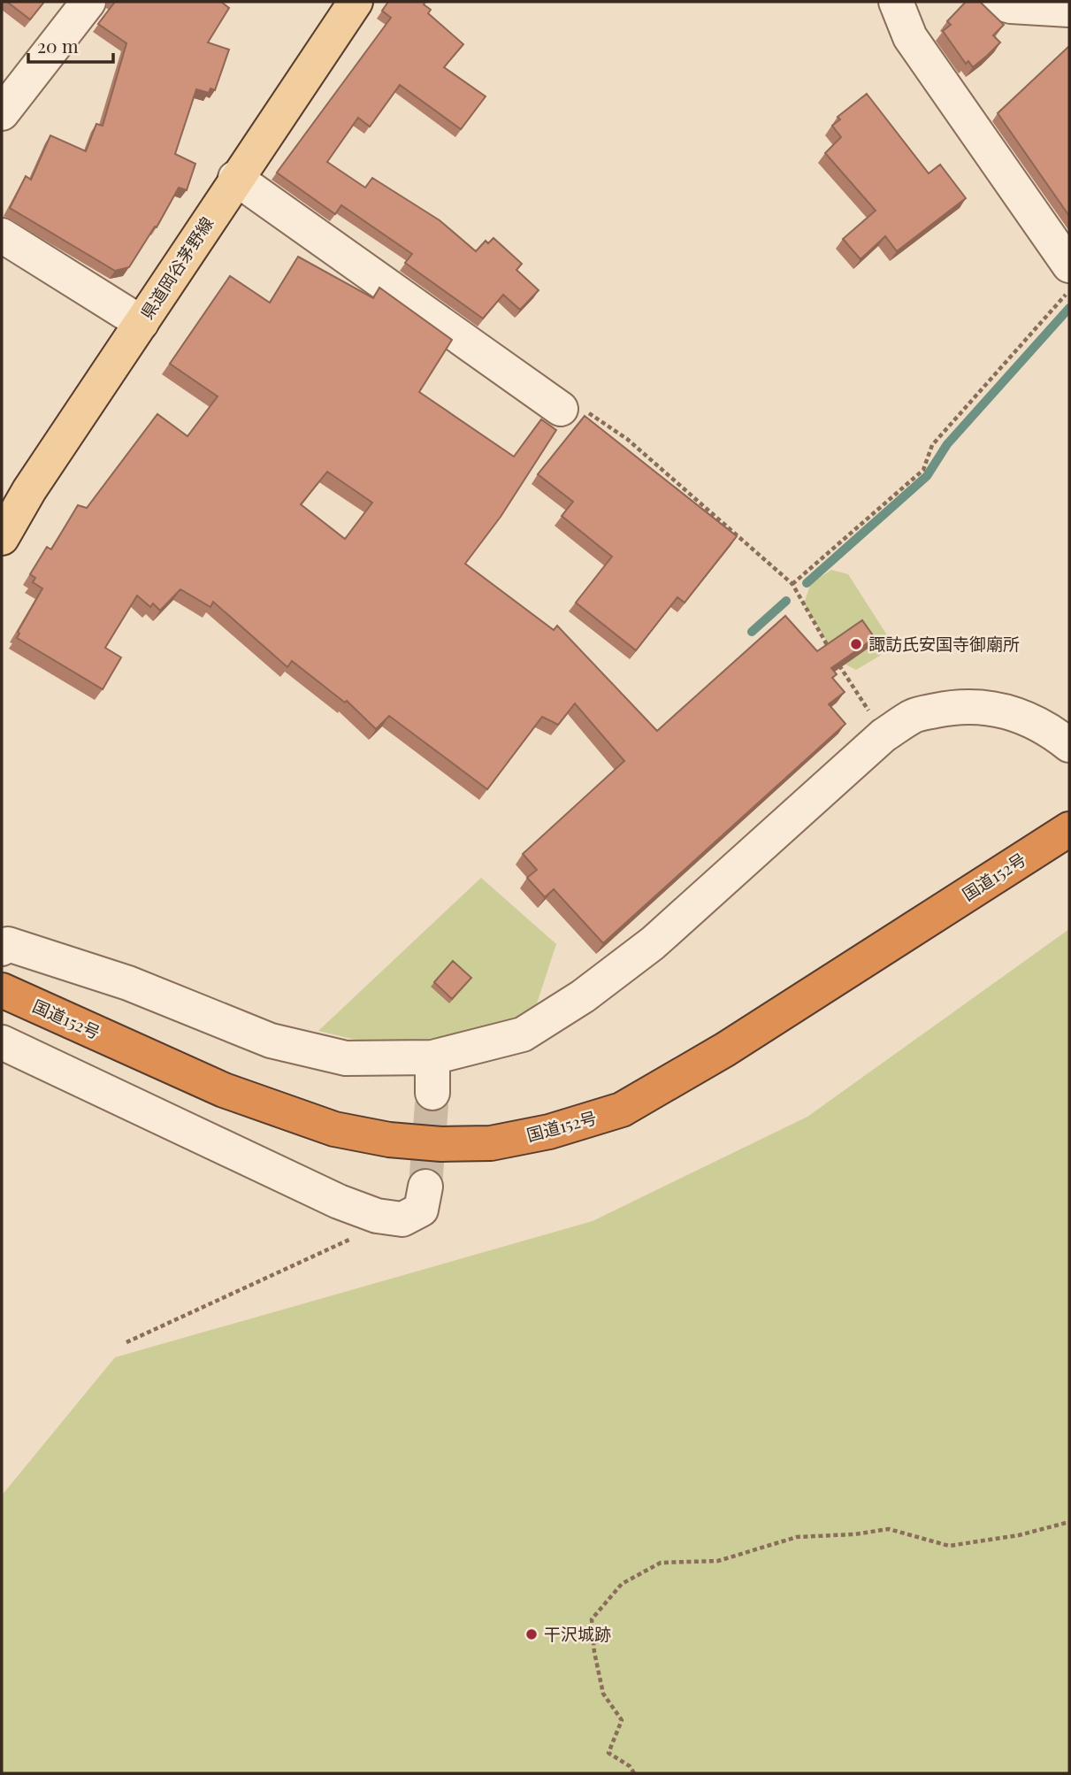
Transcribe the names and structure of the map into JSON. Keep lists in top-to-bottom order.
{
  "streets": {
    "highway": ["国道152号"],
    "main road": ["県道岡谷茅野線"]
  },
  "places": ["諏訪氏安国寺御廟所", "干沢城跡"],
  "scale_bar": "20 m"
}
